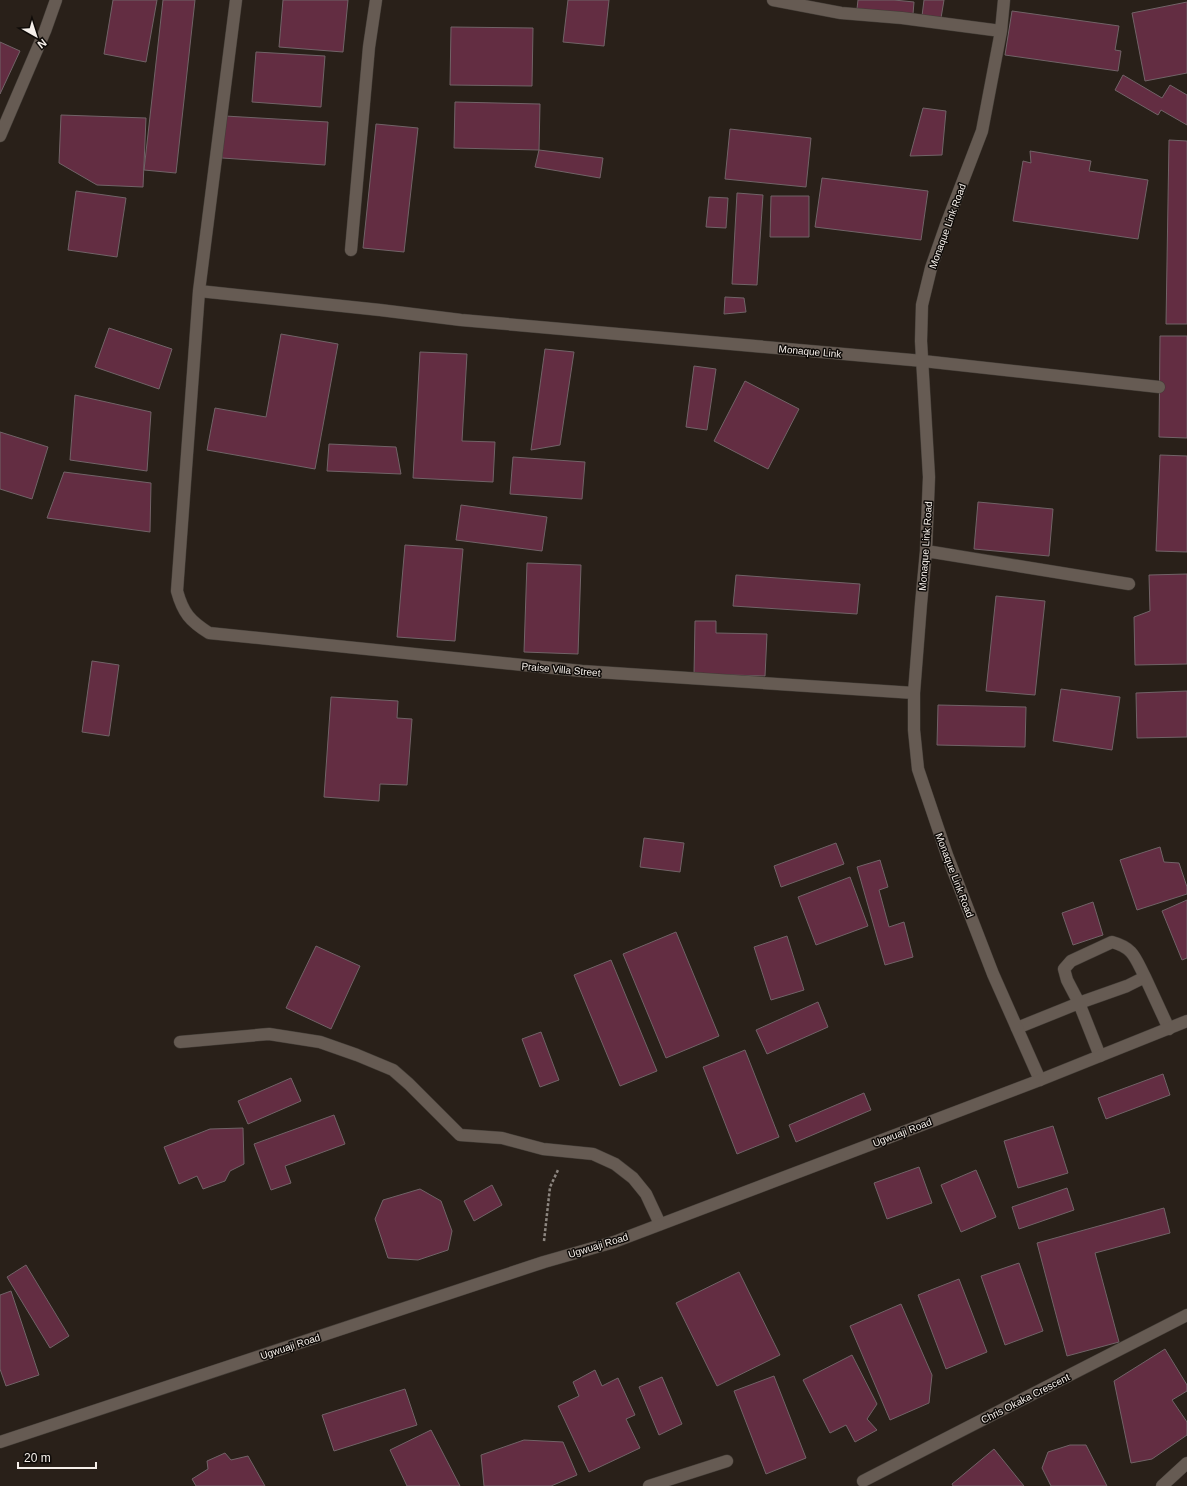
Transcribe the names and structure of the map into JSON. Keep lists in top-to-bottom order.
{
  "streets": {
    "street": [
      "Monaque Link Road",
      "Monaque Link",
      "Praise Villa Street",
      "Ugwuaji Road",
      "Chris Okaka Crescent"
    ]
  },
  "crossings": [
    ["Monaque Link Road", "Monaque Link"],
    ["Monaque Link Road", "Praise Villa Street"],
    ["Monaque Link Road", "Ugwuaji Road"],
    ["Monaque Link", "Praise Villa Street"]
  ],
  "scale_bar": "20 m",
  "north": "bottom right"
}
